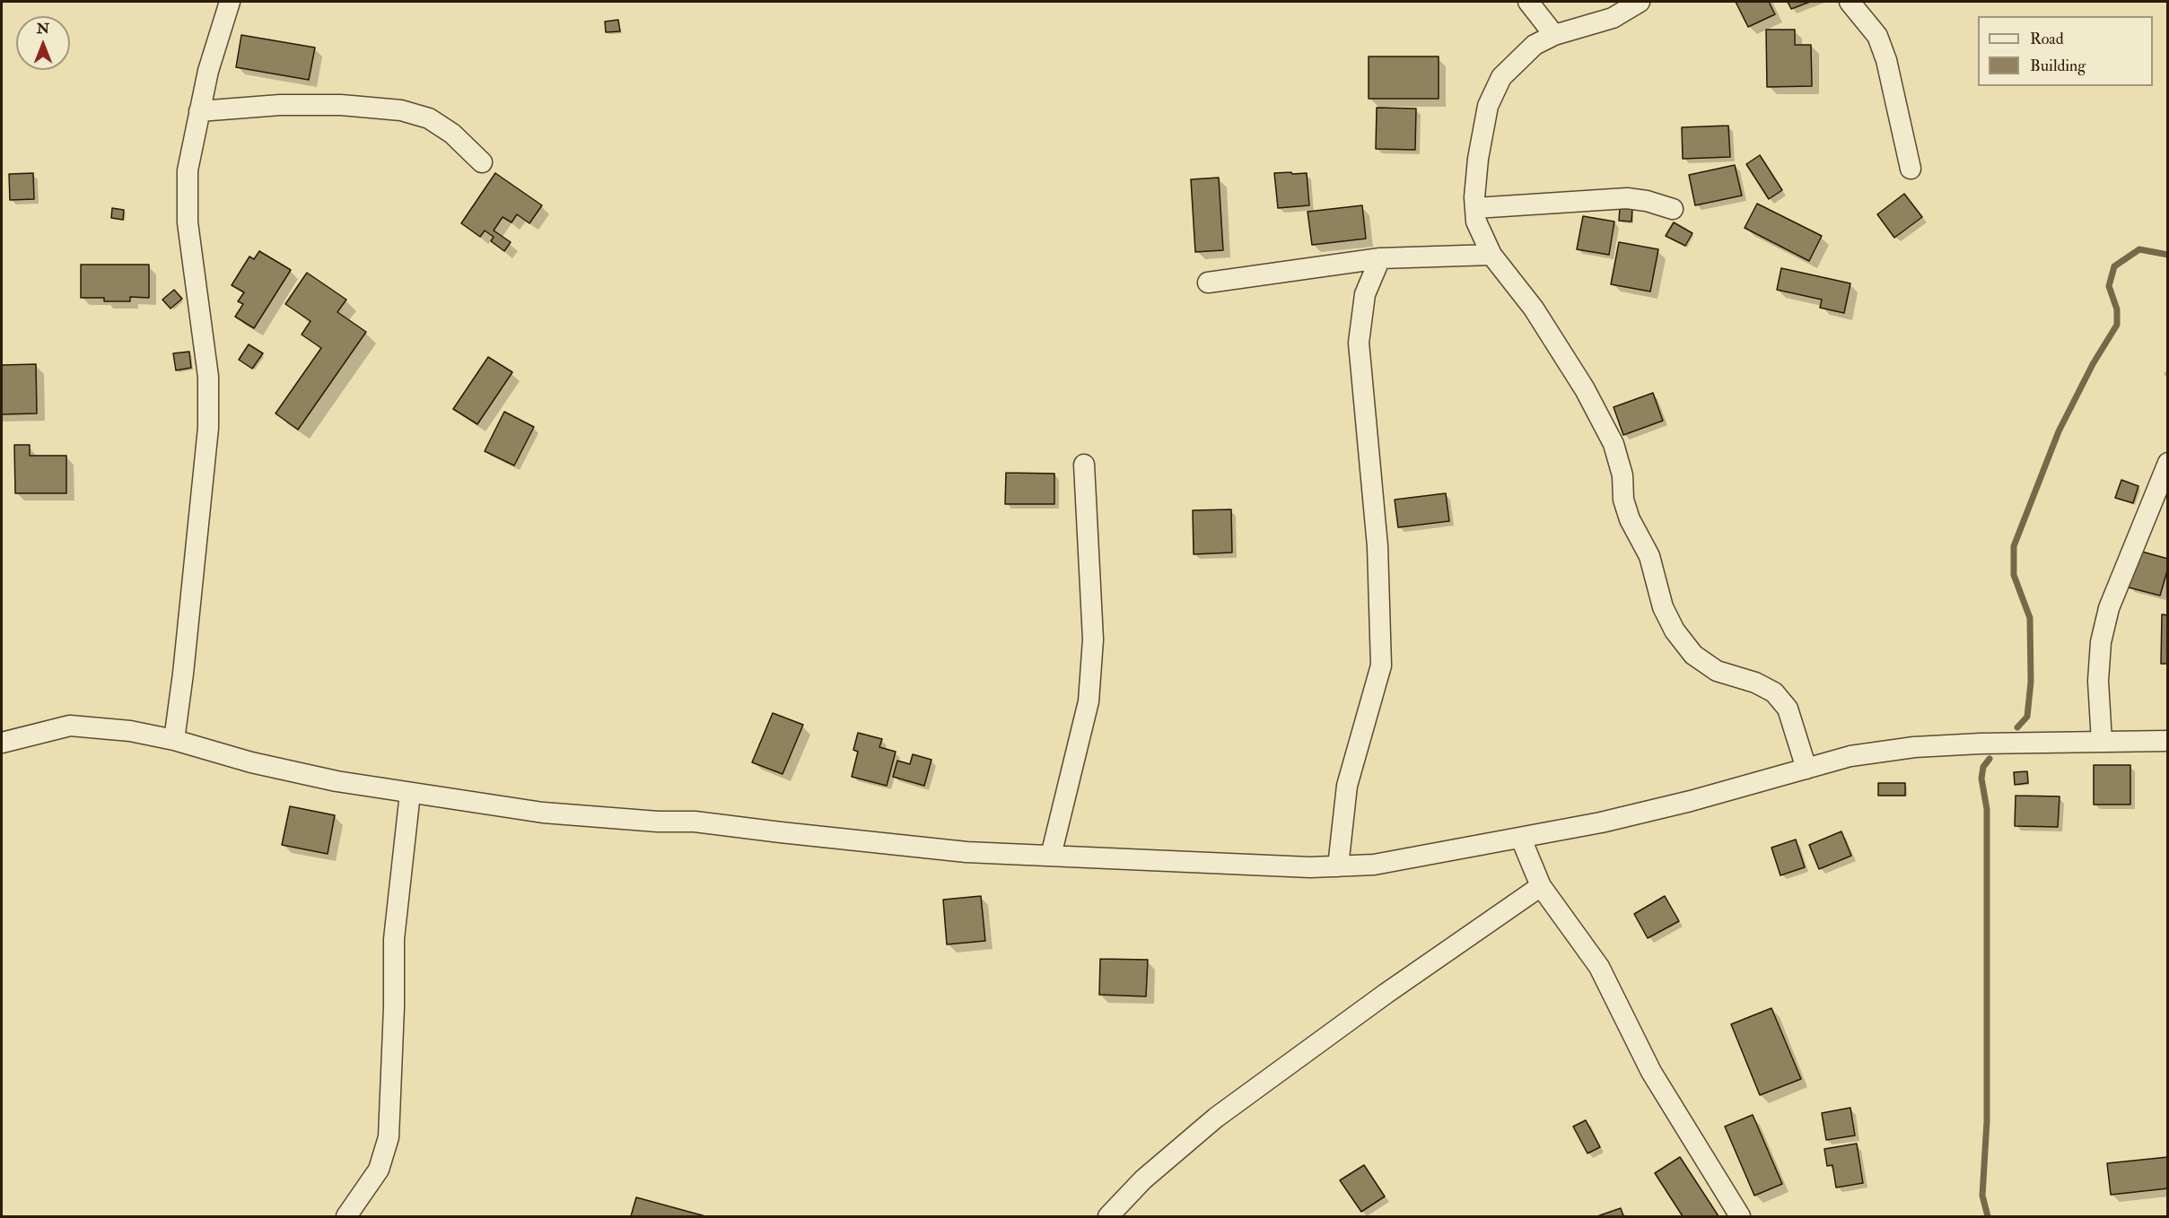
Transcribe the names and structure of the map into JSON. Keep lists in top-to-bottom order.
{
  "legend": ["Road", "Building"],
  "north": "top"
}
